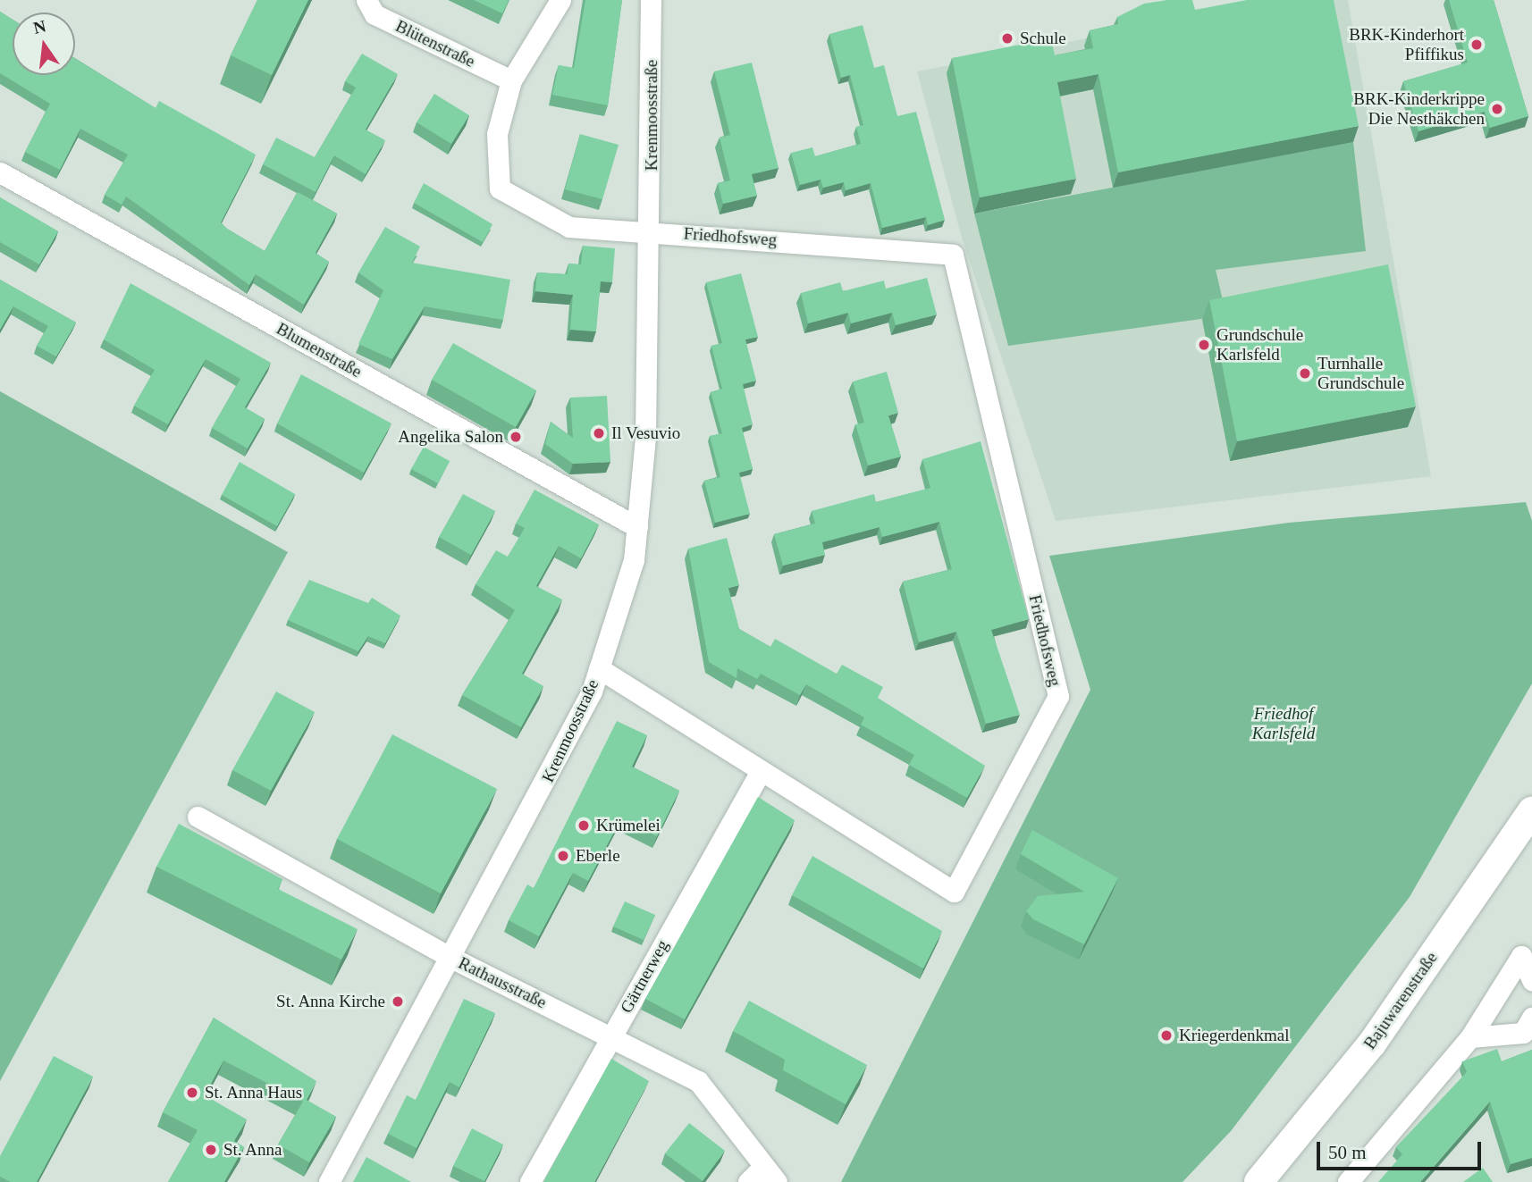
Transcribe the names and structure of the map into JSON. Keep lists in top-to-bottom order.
{
  "streets": {
    "main road": ["Bajuwarenstraße"],
    "street": [
      "Blütenstraße",
      "Krenmoosstraße",
      "Friedhofsweg",
      "Blumenstraße",
      "Gärtnerweg",
      "Rathausstraße"
    ]
  },
  "crossings": [
    ["Krenmoosstraße", "Friedhofsweg"],
    ["Krenmoosstraße", "Blumenstraße"],
    ["Krenmoosstraße", "Rathausstraße"],
    ["Friedhofsweg", "Gärtnerweg"],
    ["Gärtnerweg", "Rathausstraße"]
  ],
  "parks": ["Friedhof Karlsfeld"],
  "places": [
    "Schule",
    "BRK-Kinderhort Pfiffikus",
    "BRK-Kinderkrippe Die Nesthäkchen",
    "Grundschule Karlsfeld",
    "Turnhalle Grundschule",
    "Il Vesuvio",
    "Angelika Salon",
    "Krümelei",
    "Eberle",
    "St. Anna Kirche",
    "Kriegerdenkmal",
    "St. Anna Haus",
    "St. Anna"
  ],
  "scale_bar": "50 m",
  "north": "top"
}
